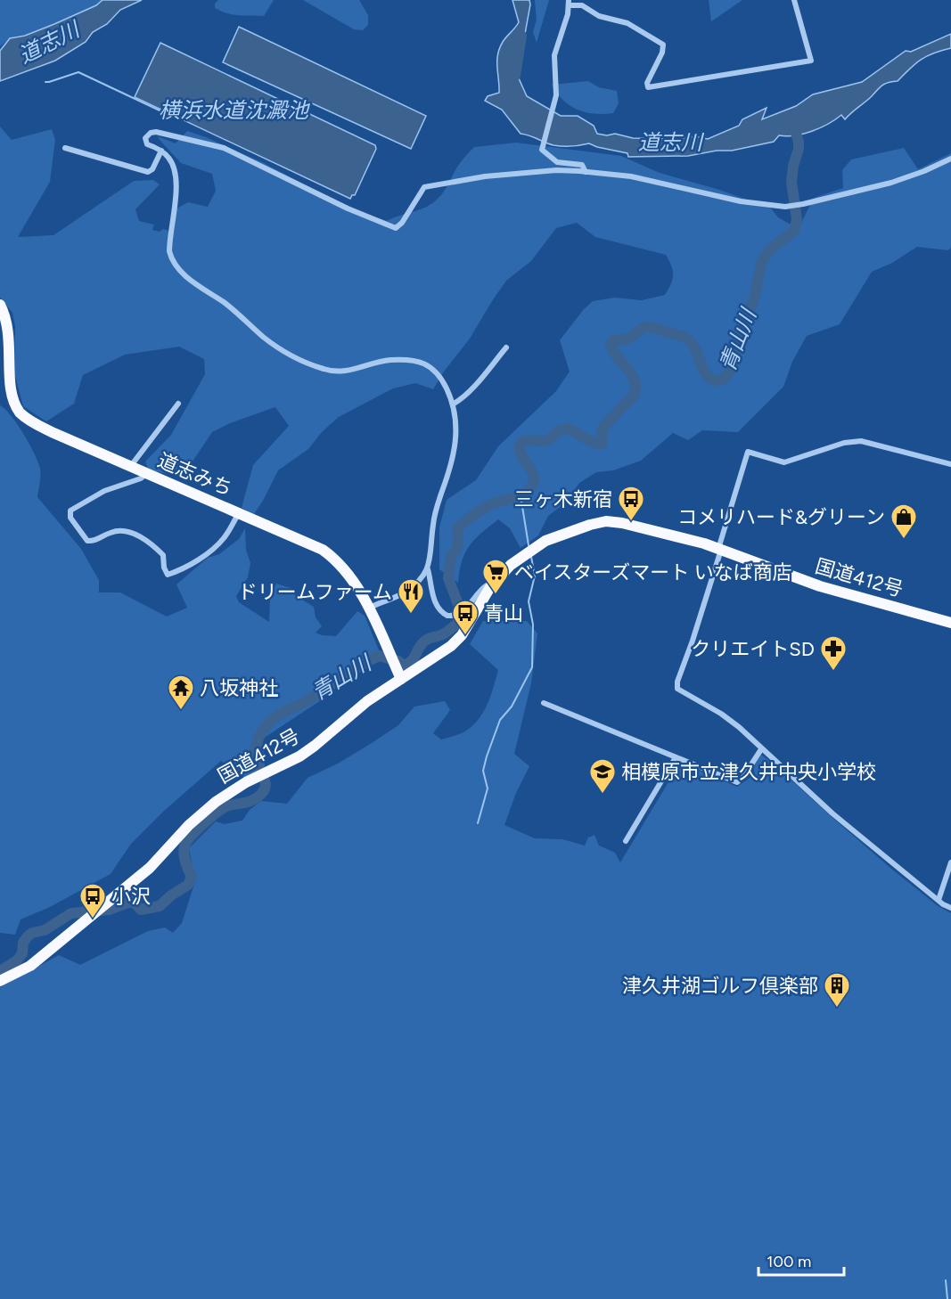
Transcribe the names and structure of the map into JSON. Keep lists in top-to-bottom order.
{
  "streets": {
    "highway": ["道志みち", "国道412号"]
  },
  "crossings": [
    ["道志みち", "国道412号"]
  ],
  "water": ["道志川", "横浜水道沈澱池", "青山川"],
  "places": {
    "bus stop": ["三ヶ木新宿", "青山", "小沢"],
    "shop": ["コメリハード&グリーン"],
    "supermarket": ["ベイスターズマート いなば商店"],
    "restaurant": ["ドリームファーム"],
    "pharmacy": ["クリエイトSD"],
    "temple": ["八坂神社"],
    "school or university": ["相模原市立津久井中央小学校"],
    "building": ["津久井湖ゴルフ倶楽部"]
  },
  "scale_bar": "100 m"
}
